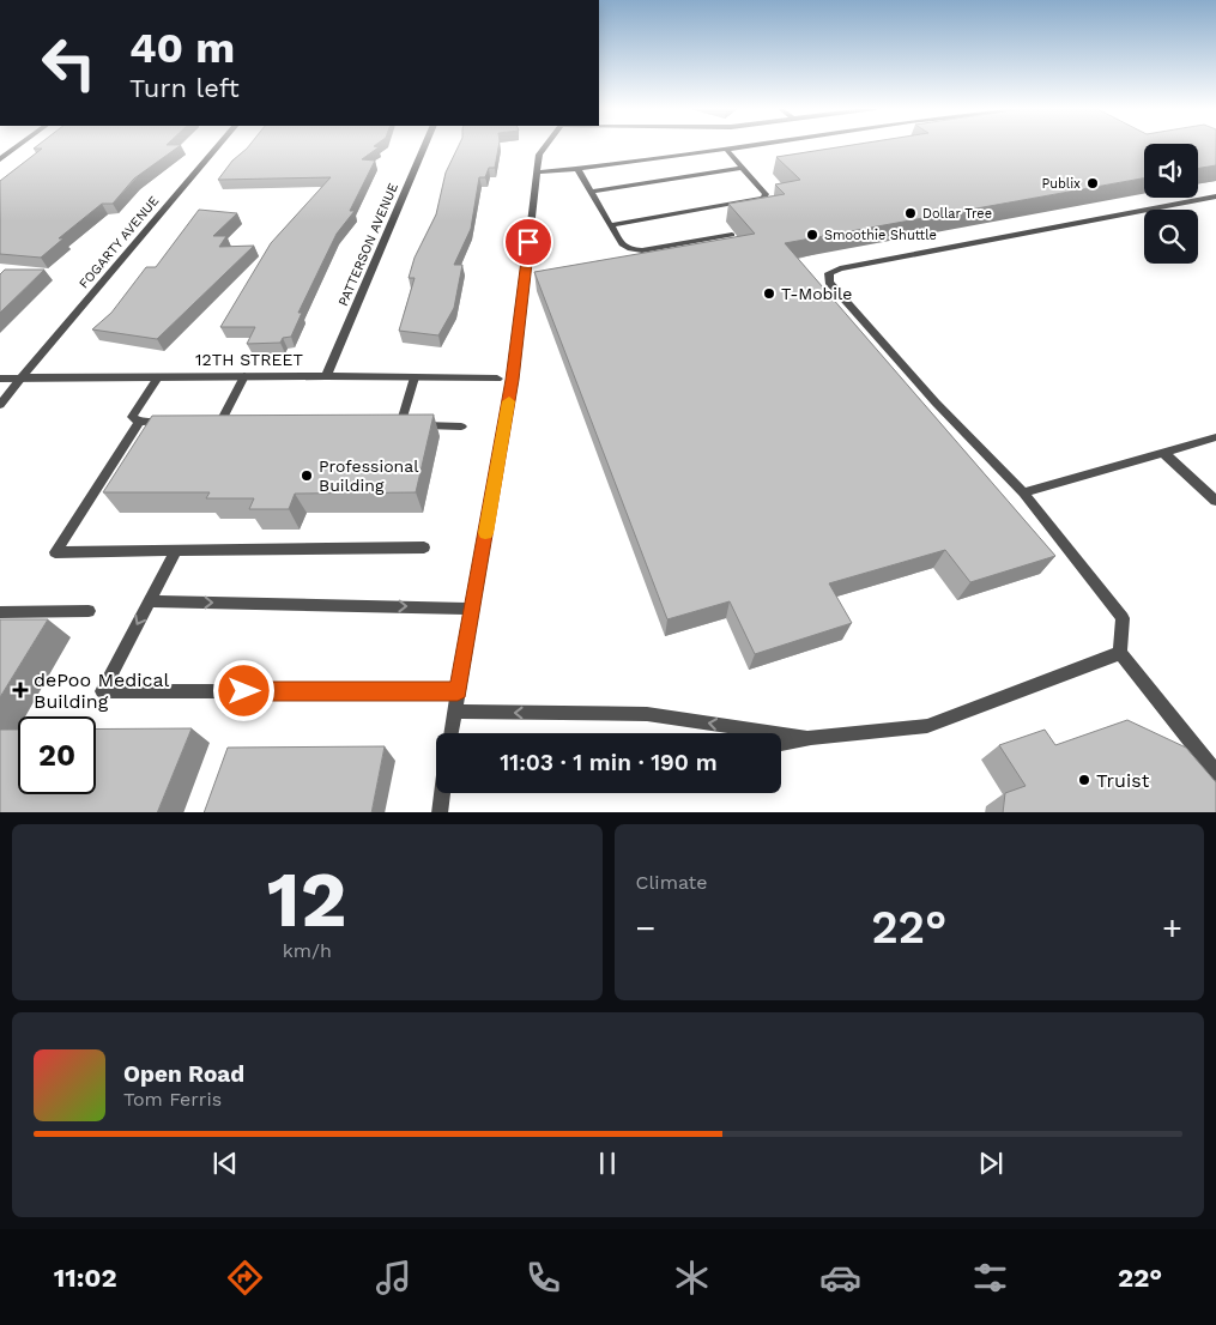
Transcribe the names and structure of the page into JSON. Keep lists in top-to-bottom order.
{
  "streets": {
    "street": ["FOGARTY AVENUE", "PATTERSON AVENUE", "12TH STREET"]
  },
  "crossings": [
    ["FOGARTY AVENUE", "12TH STREET"],
    ["PATTERSON AVENUE", "12TH STREET"]
  ],
  "places": {
    "other": [
      "Publix",
      "Dollar Tree",
      "Smoothie Shuttle",
      "T-Mobile",
      "Professional Building",
      "Truist"
    ],
    "health": ["dePoo Medical Building"]
  },
  "page": {
    "turn": ["40 m", "Turn left"],
    "limit": "20",
    "trip": "11:03 · 1 min · 190 m",
    "tile": [
      ["12", "km/h"],
      "Climate"
    ],
    "heat": ["−", "22°", "+"],
    "song": ["Open Road", "Tom Ferris"],
    "tabs": ["11:02", "22°"]
  }
}
